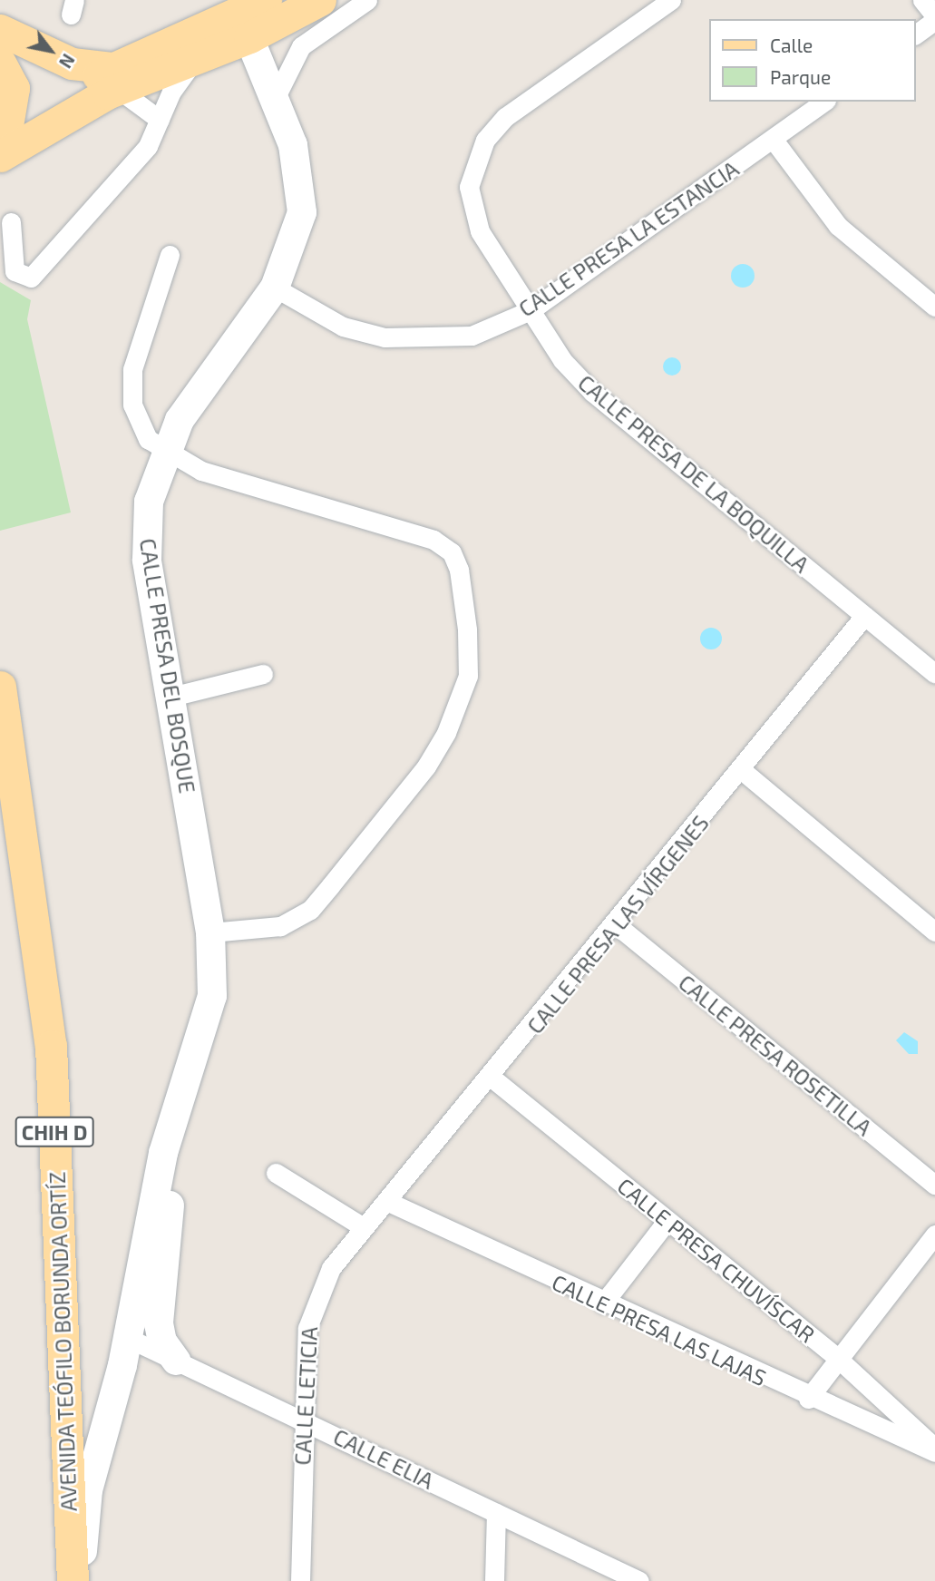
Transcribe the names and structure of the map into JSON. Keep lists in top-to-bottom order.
{
  "streets": {
    "main road": ["CHIH D", "AVENIDA TEÓFILO BORUNDA ORTÍZ"],
    "street": [
      "CALLE PRESA LA ESTANCIA",
      "CALLE PRESA DE LA BOQUILLA",
      "CALLE PRESA DEL BOSQUE",
      "CALLE PRESA LAS VÍRGENES",
      "CALLE PRESA ROSETILLA",
      "CALLE PRESA CHUVÍSCAR",
      "CALLE PRESA LAS LAJAS",
      "CALLE LETICIA",
      "CALLE ELIA"
    ]
  },
  "crossings": [
    ["CALLE PRESA LA ESTANCIA", "CALLE PRESA DE LA BOQUILLA"],
    ["CALLE PRESA LA ESTANCIA", "CALLE PRESA DEL BOSQUE"],
    ["CALLE PRESA DE LA BOQUILLA", "CALLE PRESA LAS VÍRGENES"],
    ["CALLE PRESA DEL BOSQUE", "CALLE ELIA"],
    ["CALLE PRESA LAS VÍRGENES", "CALLE PRESA ROSETILLA"],
    ["CALLE PRESA LAS VÍRGENES", "CALLE PRESA CHUVÍSCAR"],
    ["CALLE PRESA LAS VÍRGENES", "CALLE PRESA LAS LAJAS"],
    ["CALLE PRESA LAS VÍRGENES", "CALLE LETICIA"],
    ["CALLE PRESA CHUVÍSCAR", "CALLE PRESA LAS LAJAS"],
    ["CALLE LETICIA", "CALLE ELIA"]
  ],
  "legend": ["Calle", "Parque"],
  "north": "bottom right"
}
